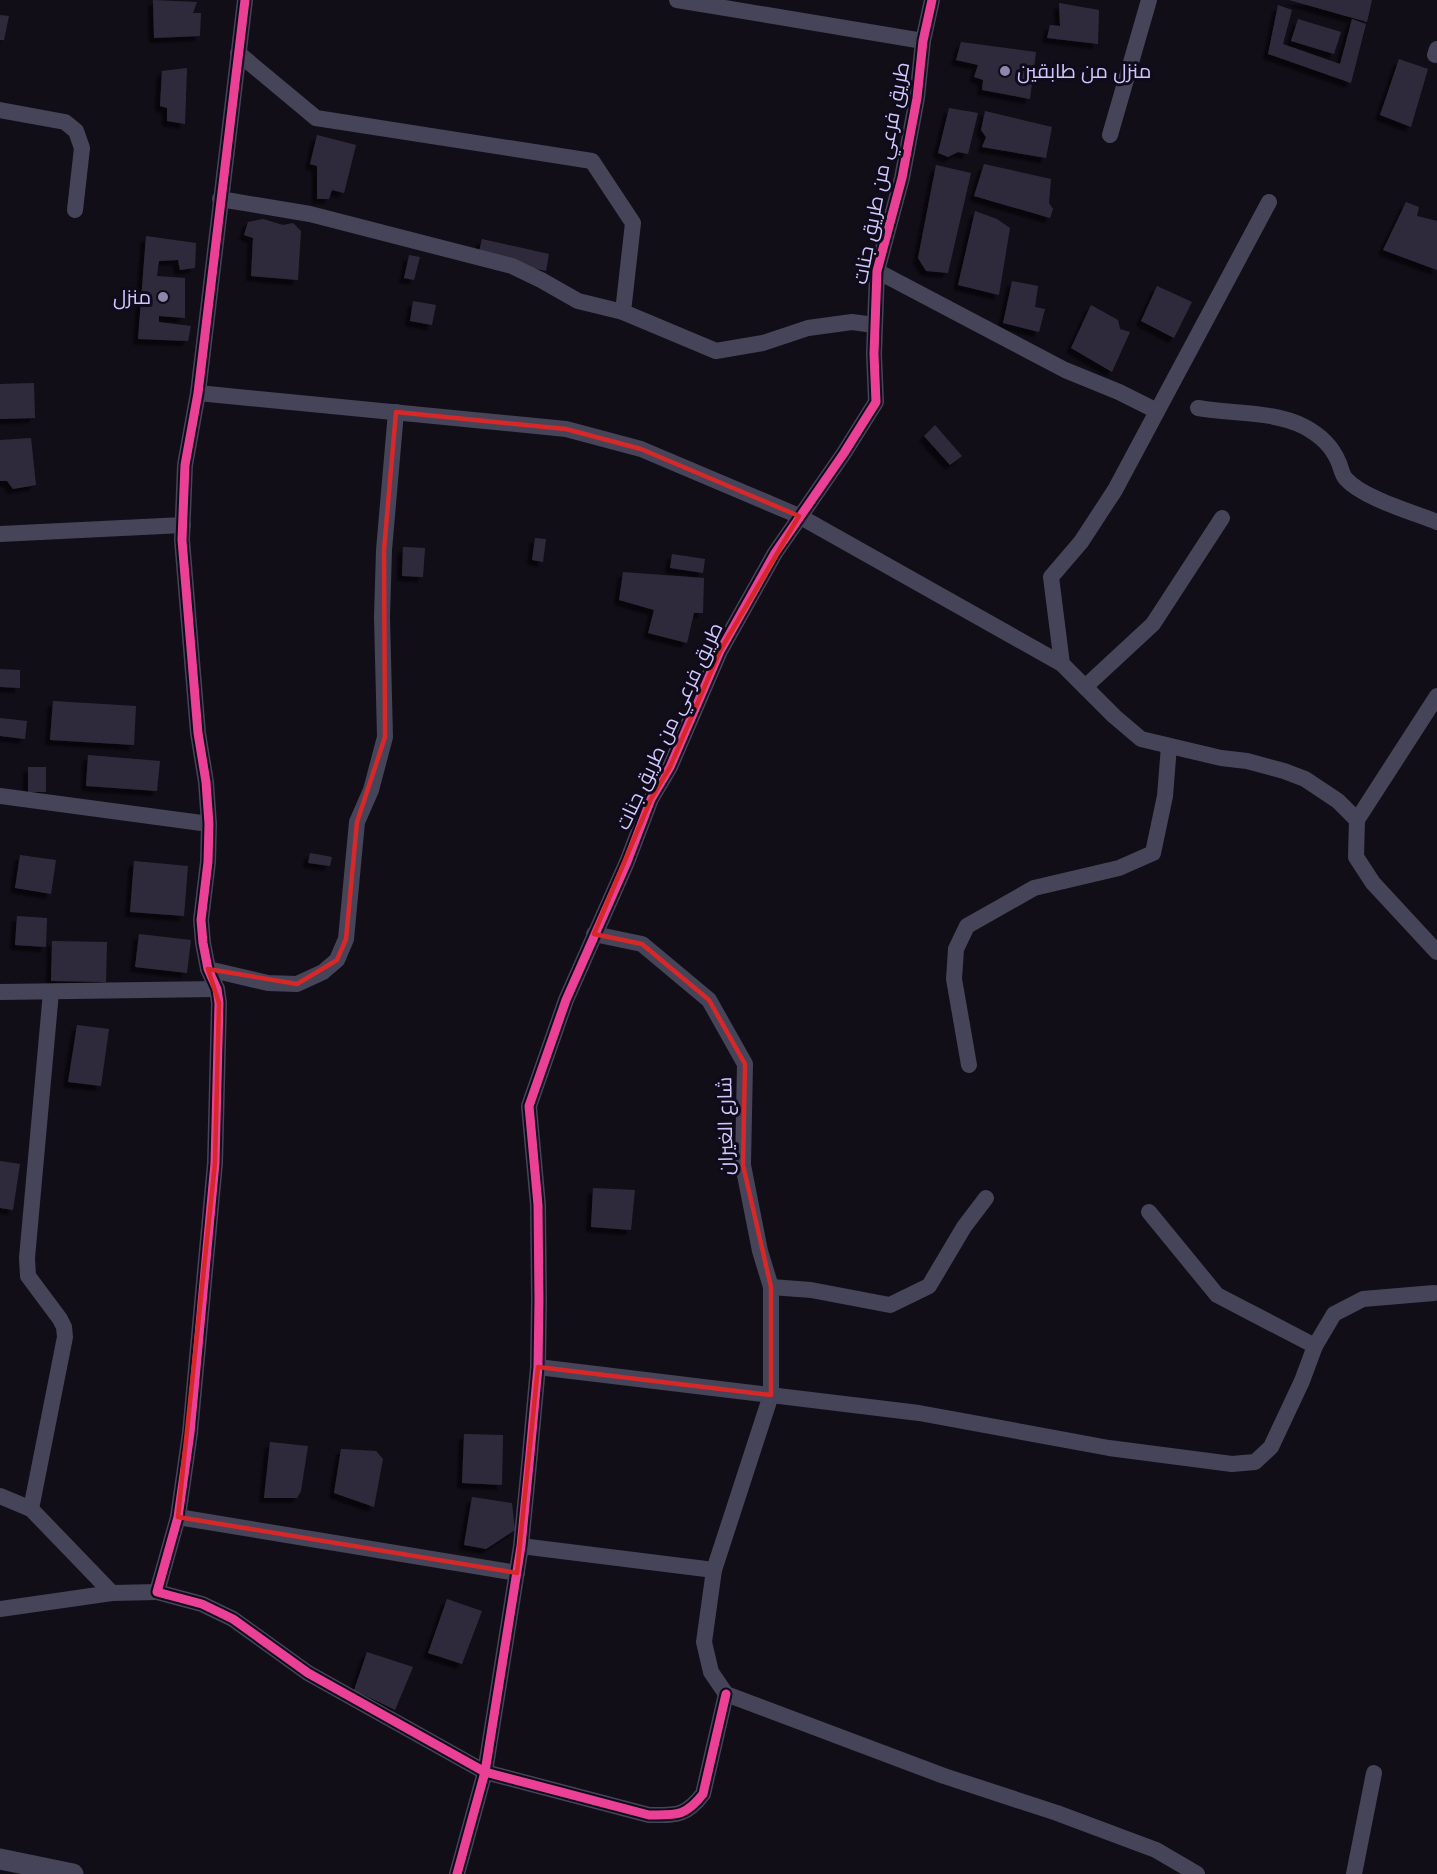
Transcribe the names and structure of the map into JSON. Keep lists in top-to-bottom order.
{
  "streets": {
    "street": ["طريق فرعي من طريق جنات", "شارع الغيران"]
  },
  "crossings": [
    ["طريق فرعي من طريق جنات", "شارع الغيران"]
  ],
  "places": ["منزل من طابقين", "منزل"]
}
